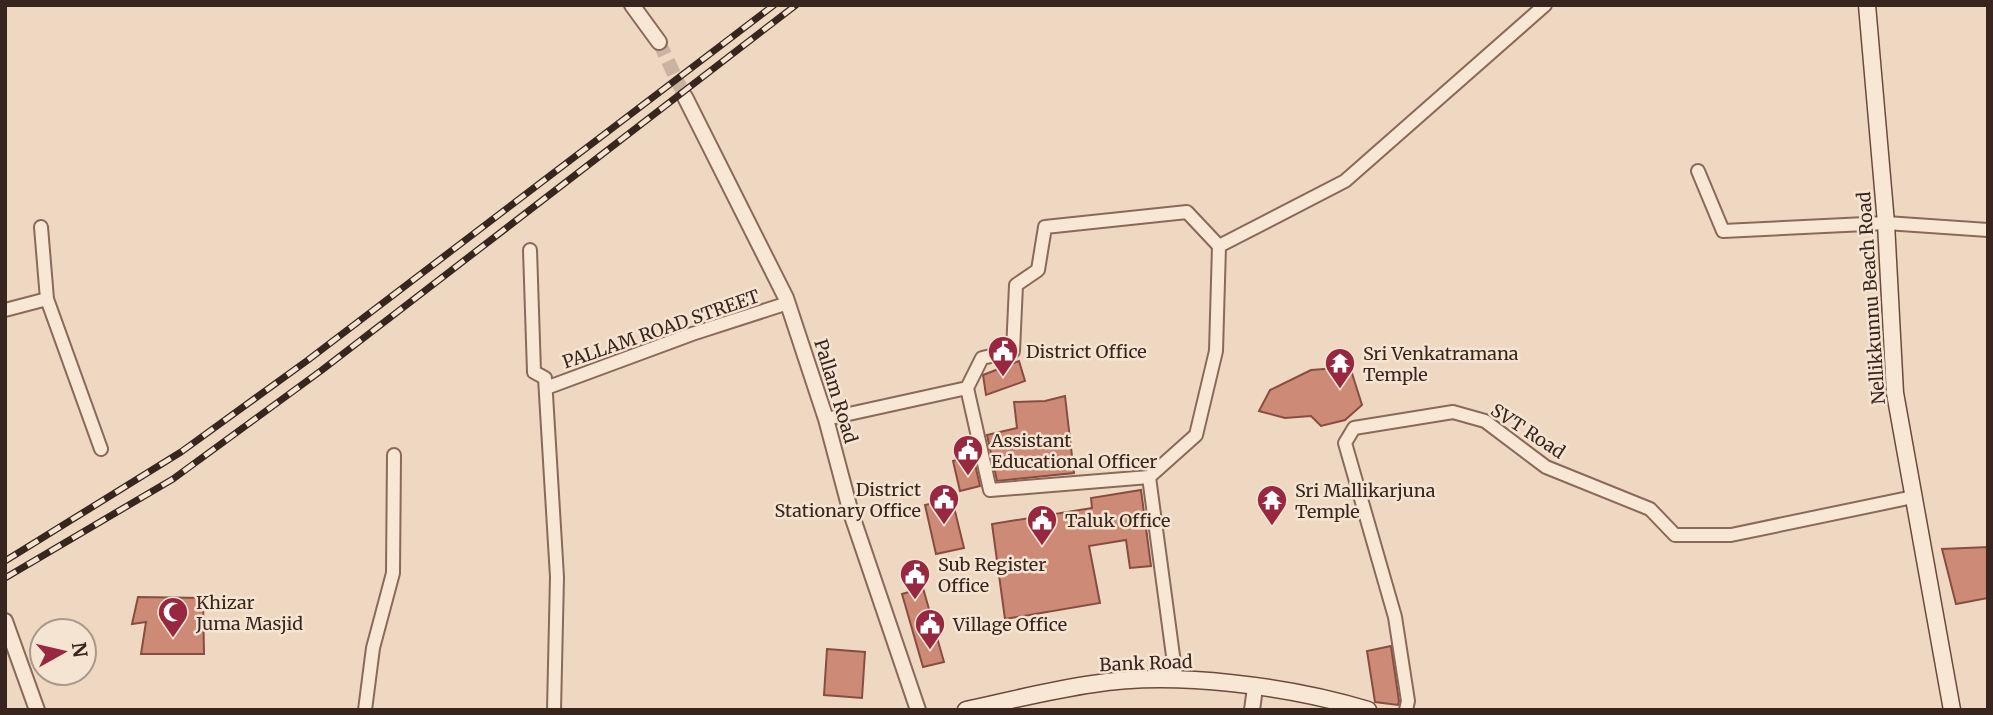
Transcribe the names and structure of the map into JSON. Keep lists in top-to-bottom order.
{
  "streets": {
    "main road": ["Nellikkunnu Beach Road", "Bank Road"],
    "street": ["PALLAM ROAD STREET", "Pallam Road", "SVT Road"]
  },
  "crossings": [
    ["Nellikkunnu Beach Road", "SVT Road"],
    ["PALLAM ROAD STREET", "Pallam Road"]
  ],
  "places": {
    "public building": [
      "District Office",
      "Assistant Educational Officer",
      "District Stationary Office",
      "Taluk Office",
      "Sub Register Office",
      "Village Office"
    ],
    "temple": ["Sri Venkatramana Temple", "Sri Mallikarjuna Temple"],
    "mosque": ["Khizar Juma Masjid"]
  },
  "north": "right"
}
